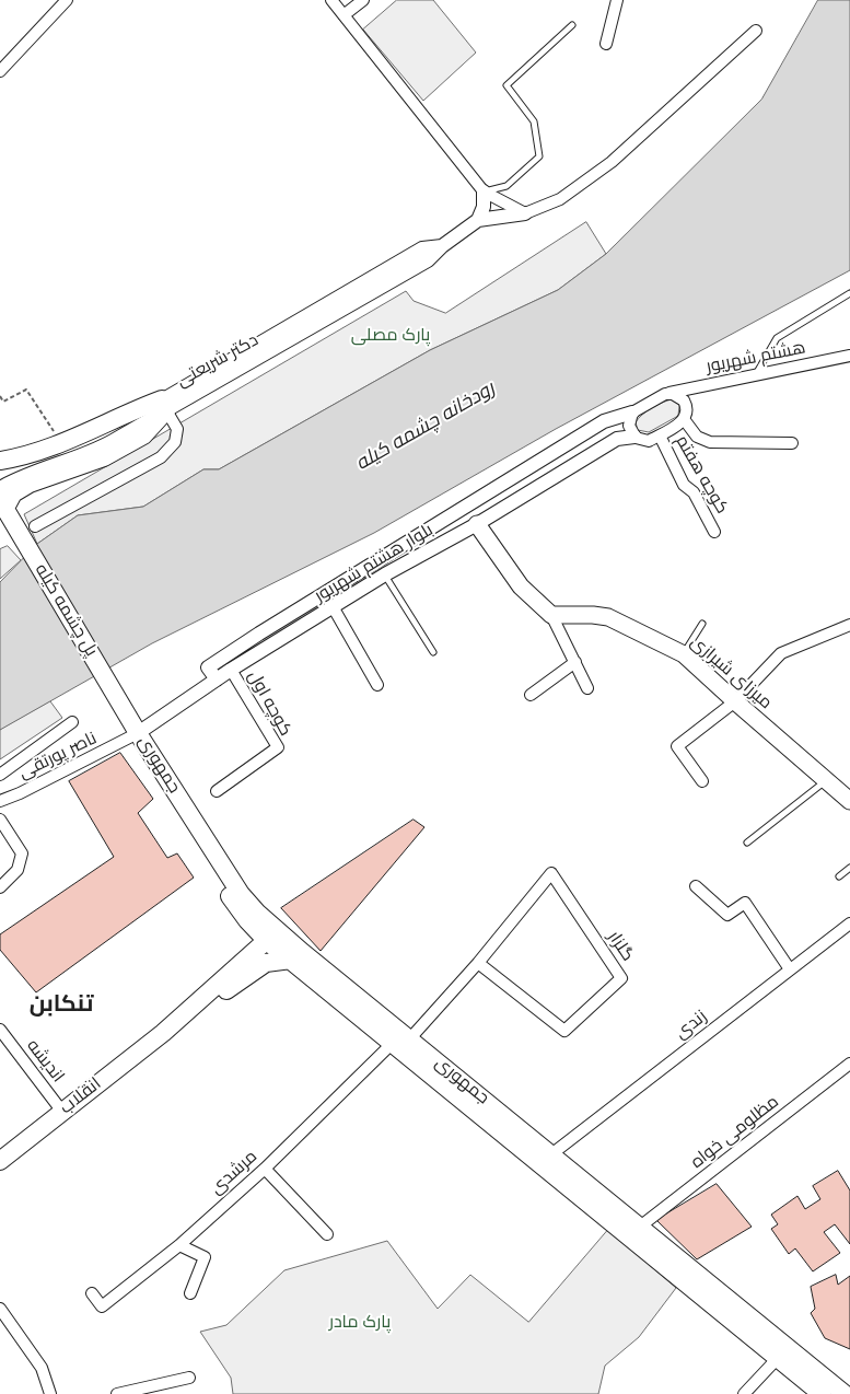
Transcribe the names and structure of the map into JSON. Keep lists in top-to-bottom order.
{
  "streets": {
    "main road": [
      "پل چشمه کیله",
      "میرزای شیرازی",
      "جمهوری",
      "انقلاب"
    ],
    "street": [
      "هشتم شهریور",
      "دکتر شریعتی",
      "کوچه هفتم",
      "بلوار هشتم شهریور",
      "کوچه اول",
      "ناصر پورتقی",
      "گلزار",
      "زندی",
      "اندیشه",
      "مظلومی خواه",
      "مرشدی"
    ]
  },
  "crossings": [
    ["هشتم شهریور", "بلوار هشتم شهریور"],
    ["بلوار هشتم شهریور", "پل چشمه کیله"],
    ["بلوار هشتم شهریور", "کوچه اول"],
    ["بلوار هشتم شهریور", "ناصر پورتقی"],
    ["بلوار هشتم شهریور", "جمهوری"],
    ["پل چشمه کیله", "ناصر پورتقی"],
    ["پل چشمه کیله", "جمهوری"],
    ["ناصر پورتقی", "جمهوری"],
    ["جمهوری", "گلزار"],
    ["جمهوری", "زندی"],
    ["جمهوری", "انقلاب"],
    ["جمهوری", "مظلومی خواه"],
    ["جمهوری", "مرشدی"],
    ["اندیشه", "انقلاب"]
  ],
  "districts": ["تنکابن"],
  "water": ["رودخانه چشمه کیله"],
  "parks": ["پارک مصلی", "پارک مادر"]
}
